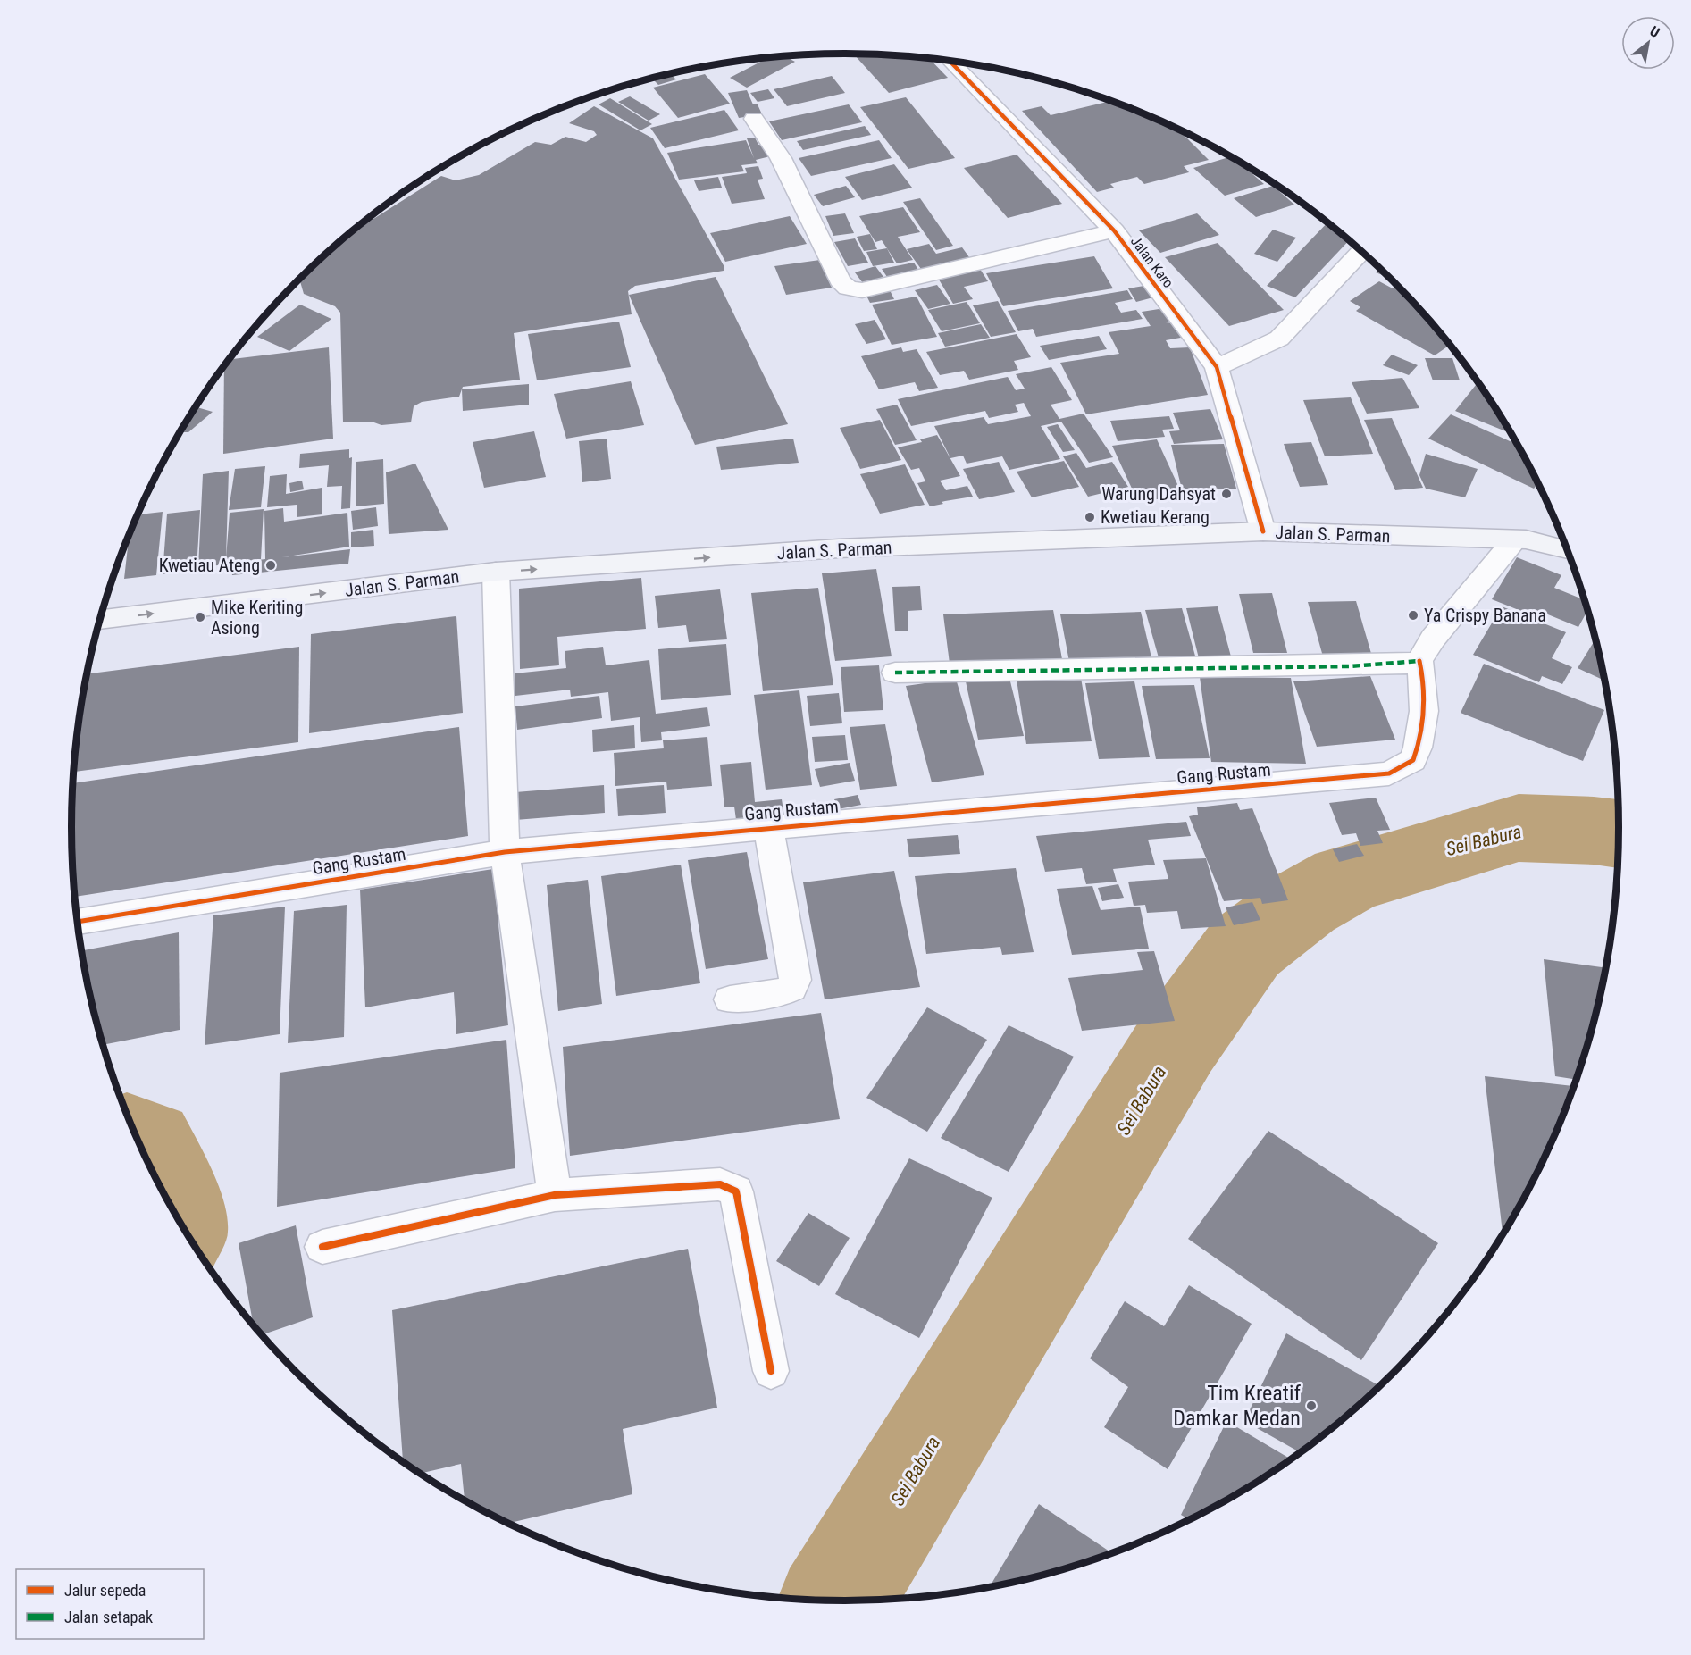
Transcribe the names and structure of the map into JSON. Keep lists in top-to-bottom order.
{
  "streets": {
    "main road": ["Jalan S. Parman"],
    "street": ["Jalan Karo", "Gang Rustam"]
  },
  "crossings": [
    ["Jalan Karo", "Jalan S. Parman"]
  ],
  "one_way": ["Jalan S. Parman"],
  "water": ["Sei Babura"],
  "places": [
    "Warung Dahsyat",
    "Kwetiau Kerang",
    "Kwetiau Ateng",
    "Ya Crispy Banana",
    "Mike Keriting Asiong",
    "Tim Kreatif Damkar Medan"
  ],
  "legend": ["Jalur sepeda", "Jalan setapak"],
  "north": "top right"
}
